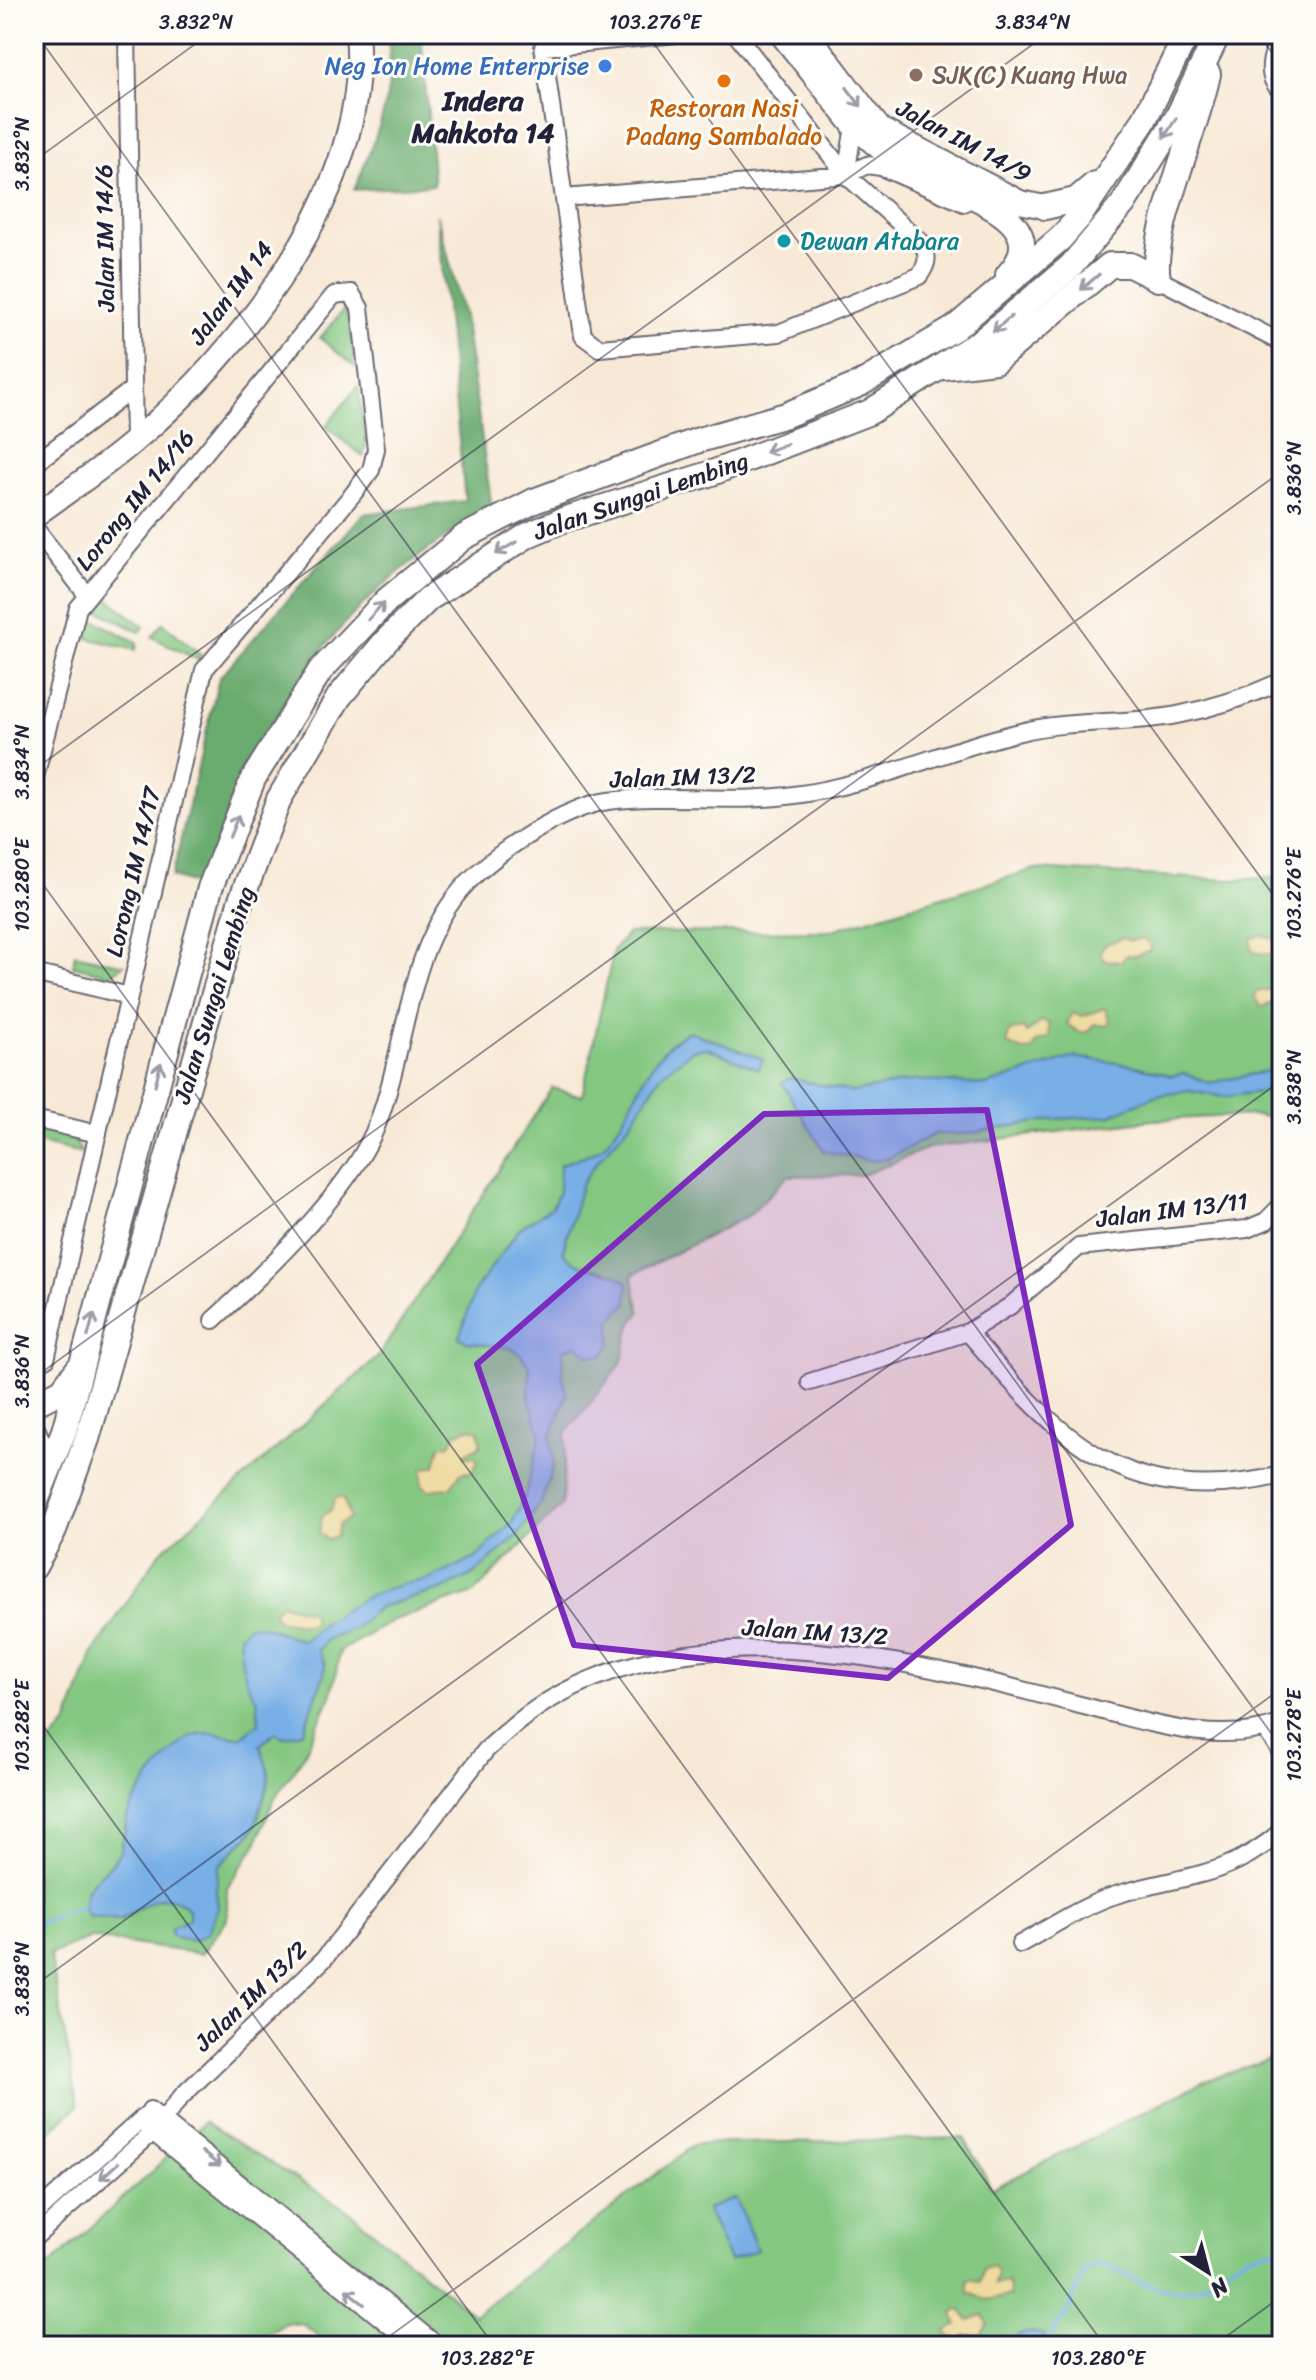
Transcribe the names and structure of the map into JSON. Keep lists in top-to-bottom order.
{
  "streets": {
    "main road": ["Jalan Sungai Lembing"],
    "street": [
      "Jalan IM 14/9",
      "Jalan IM 14/6",
      "Jalan IM 14",
      "Lorong IM 14/16",
      "Jalan IM 13/2",
      "Lorong IM 14/17",
      "Jalan IM 13/11"
    ]
  },
  "crossings": [
    ["Jalan IM 14/6", "Jalan IM 14"],
    ["Lorong IM 14/16", "Lorong IM 14/17"]
  ],
  "districts": ["Indera Mahkota 14"],
  "places": [
    "Neg Ion Home Enterprise",
    "SJK(C) Kuang Hwa",
    "Restoran Nasi Padang Sambalado",
    "Dewan Atabara"
  ],
  "north": "bottom right",
  "coordinates": [
    "3.832°N",
    "103.276°E",
    "3.834°N",
    "3.836°N",
    "103.280°E",
    "3.838°N",
    "103.282°E",
    "103.278°E"
  ]
}
